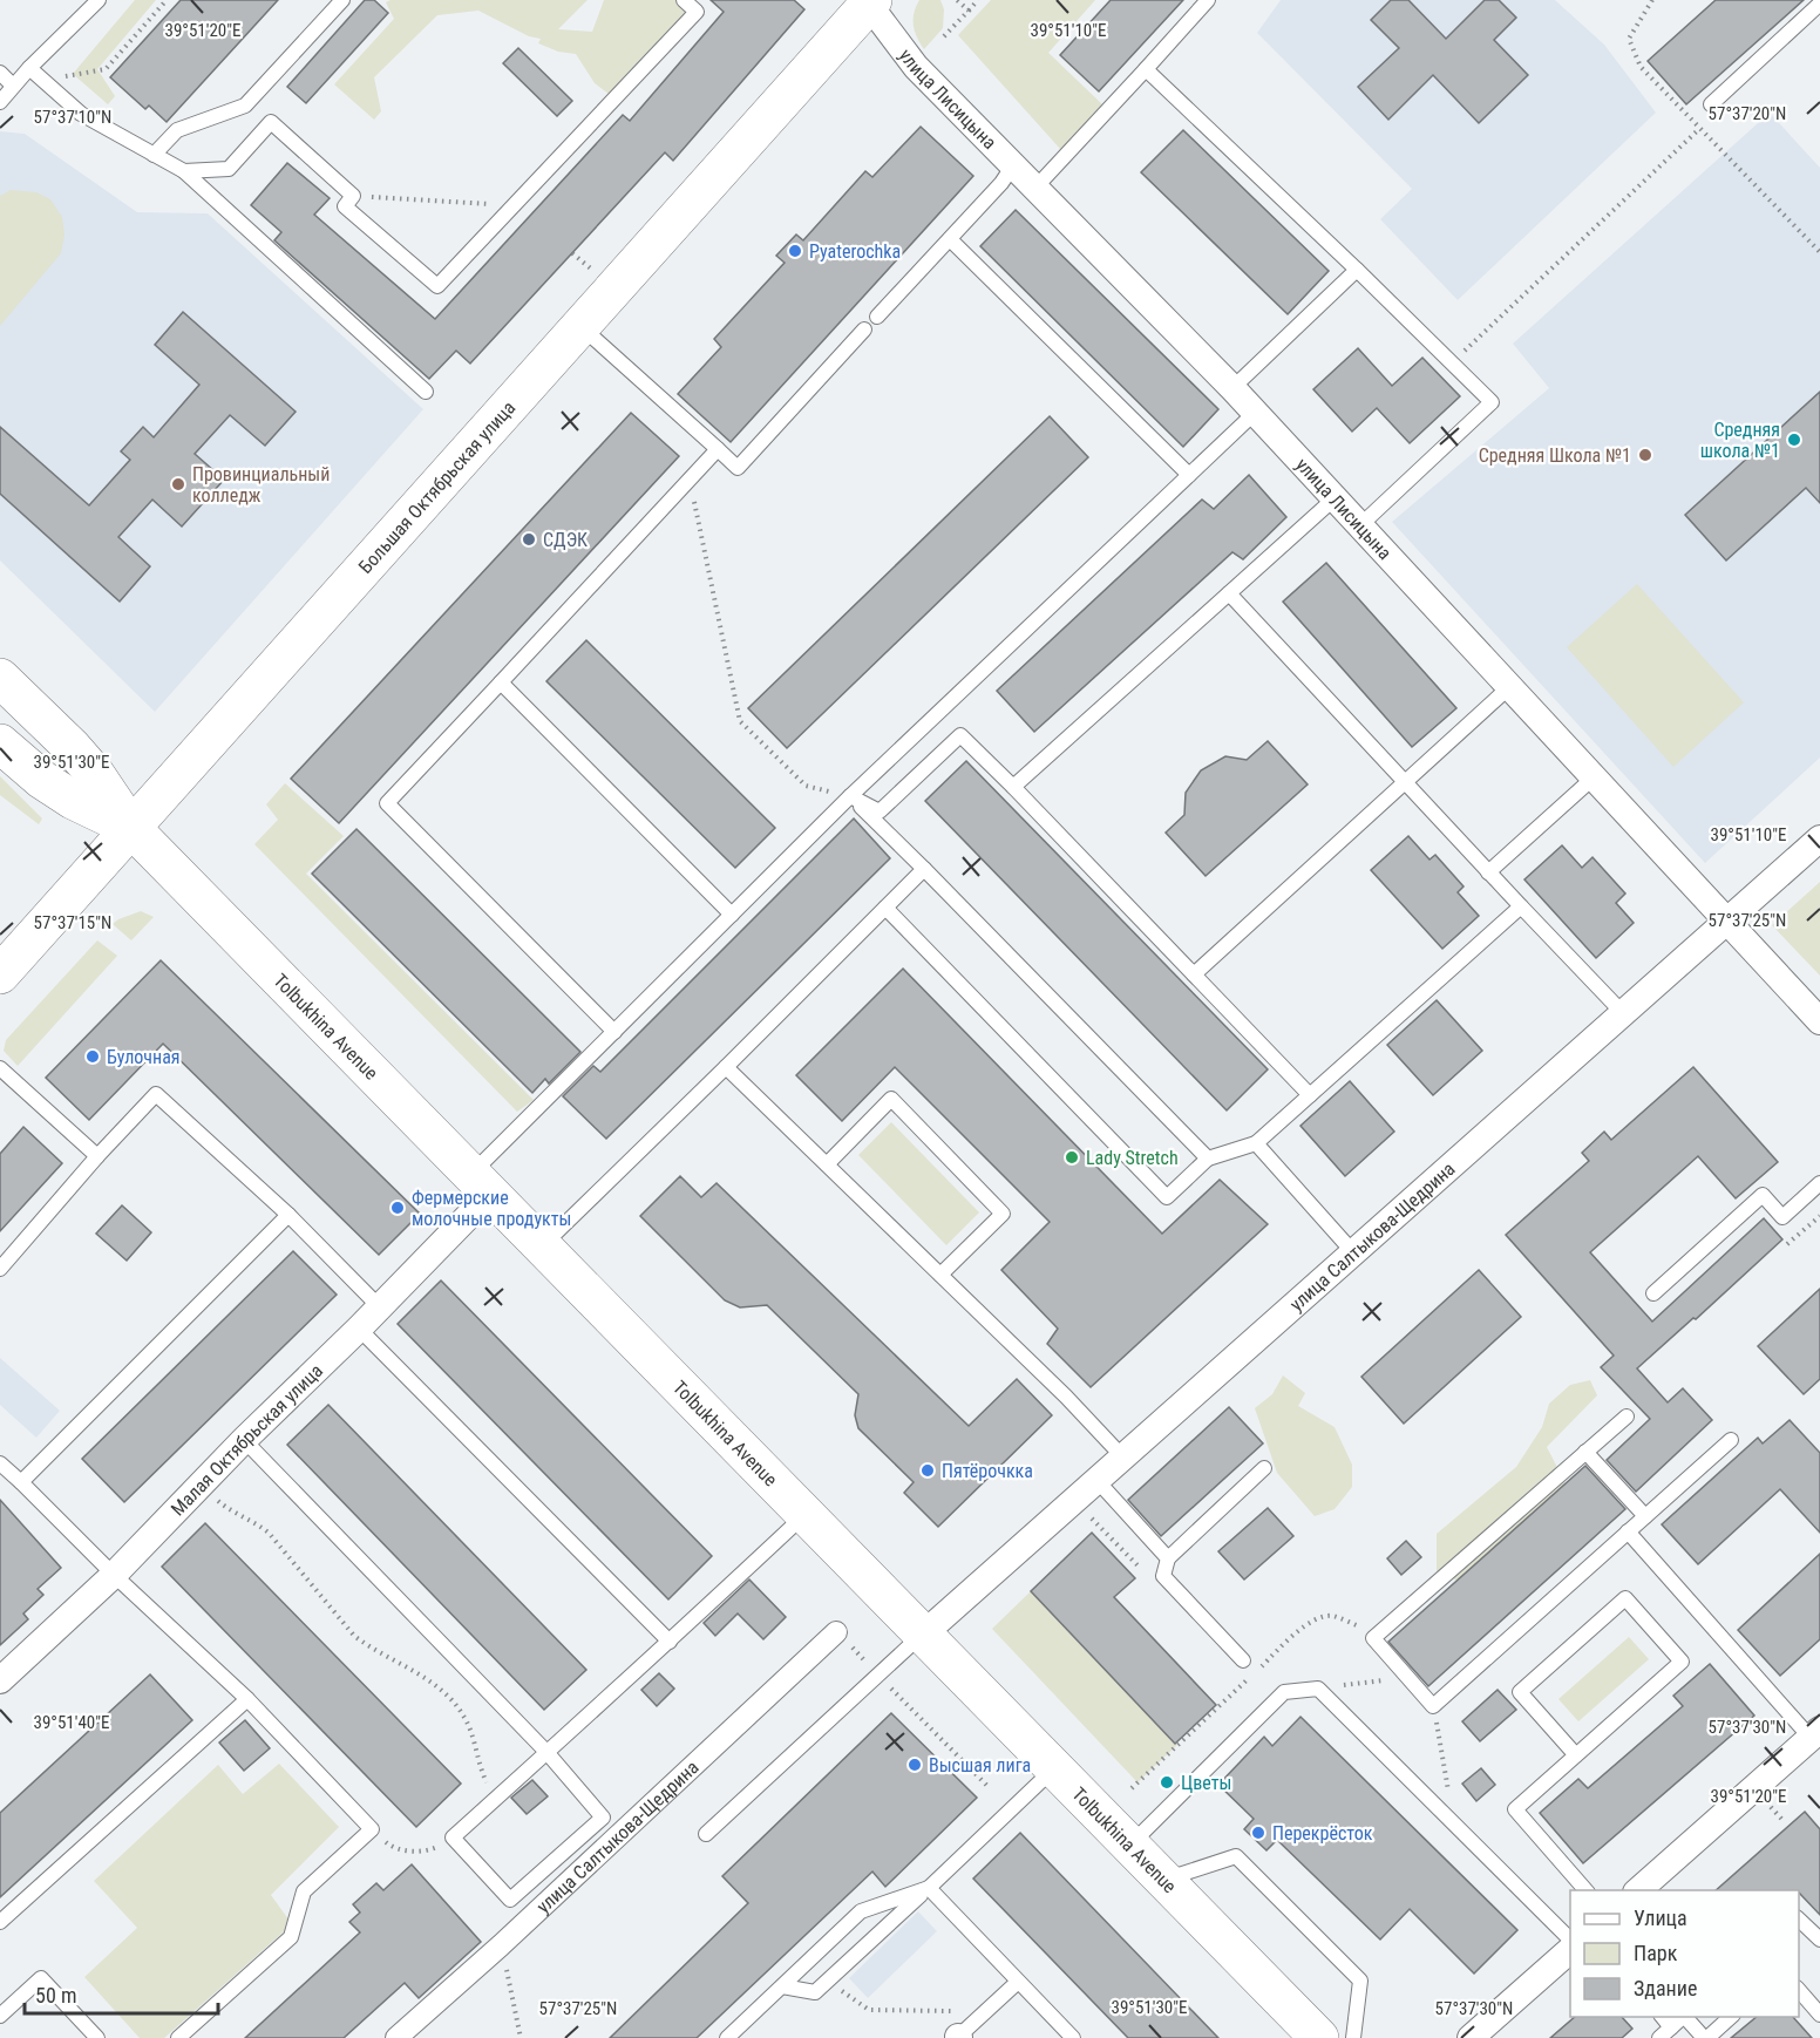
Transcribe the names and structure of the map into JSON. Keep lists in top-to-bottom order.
{
  "streets": {
    "main road": ["Большая Октябрьская улица", "Tolbukhina Avenue"],
    "street": ["улица Лисицына", "улица Салтыкова-Щедрина", "Малая Октябрьская улица"]
  },
  "crossings": [
    ["улица Лисицына", "Большая Октябрьская улица"],
    ["улица Лисицына", "улица Салтыкова-Щедрина"],
    ["Большая Октябрьская улица", "Tolbukhina Avenue"],
    ["Tolbukhina Avenue", "улица Салтыкова-Щедрина"],
    ["Tolbukhina Avenue", "Малая Октябрьская улица"]
  ],
  "places": [
    "Pyaterochka",
    "Средняя школа №1",
    "Средняя Школа №1",
    "Провинциальный колледж",
    "СДЭК",
    "Булочная",
    "Lady Stretch",
    "Фермерские молочные продукты",
    "Пятёрочкка",
    "Высшая лига",
    "Цветы",
    "Перекрёсток"
  ],
  "legend": ["Улица", "Парк", "Здание"],
  "scale_bar": "50 m",
  "coordinates": [
    "39°51'20\"E",
    "39°51'10\"E",
    "57°37'20\"N",
    "57°37'10\"N",
    "39°51'30\"E",
    "57°37'25\"N",
    "57°37'15\"N",
    "39°51'40\"E",
    "57°37'30\"N"
  ]
}
